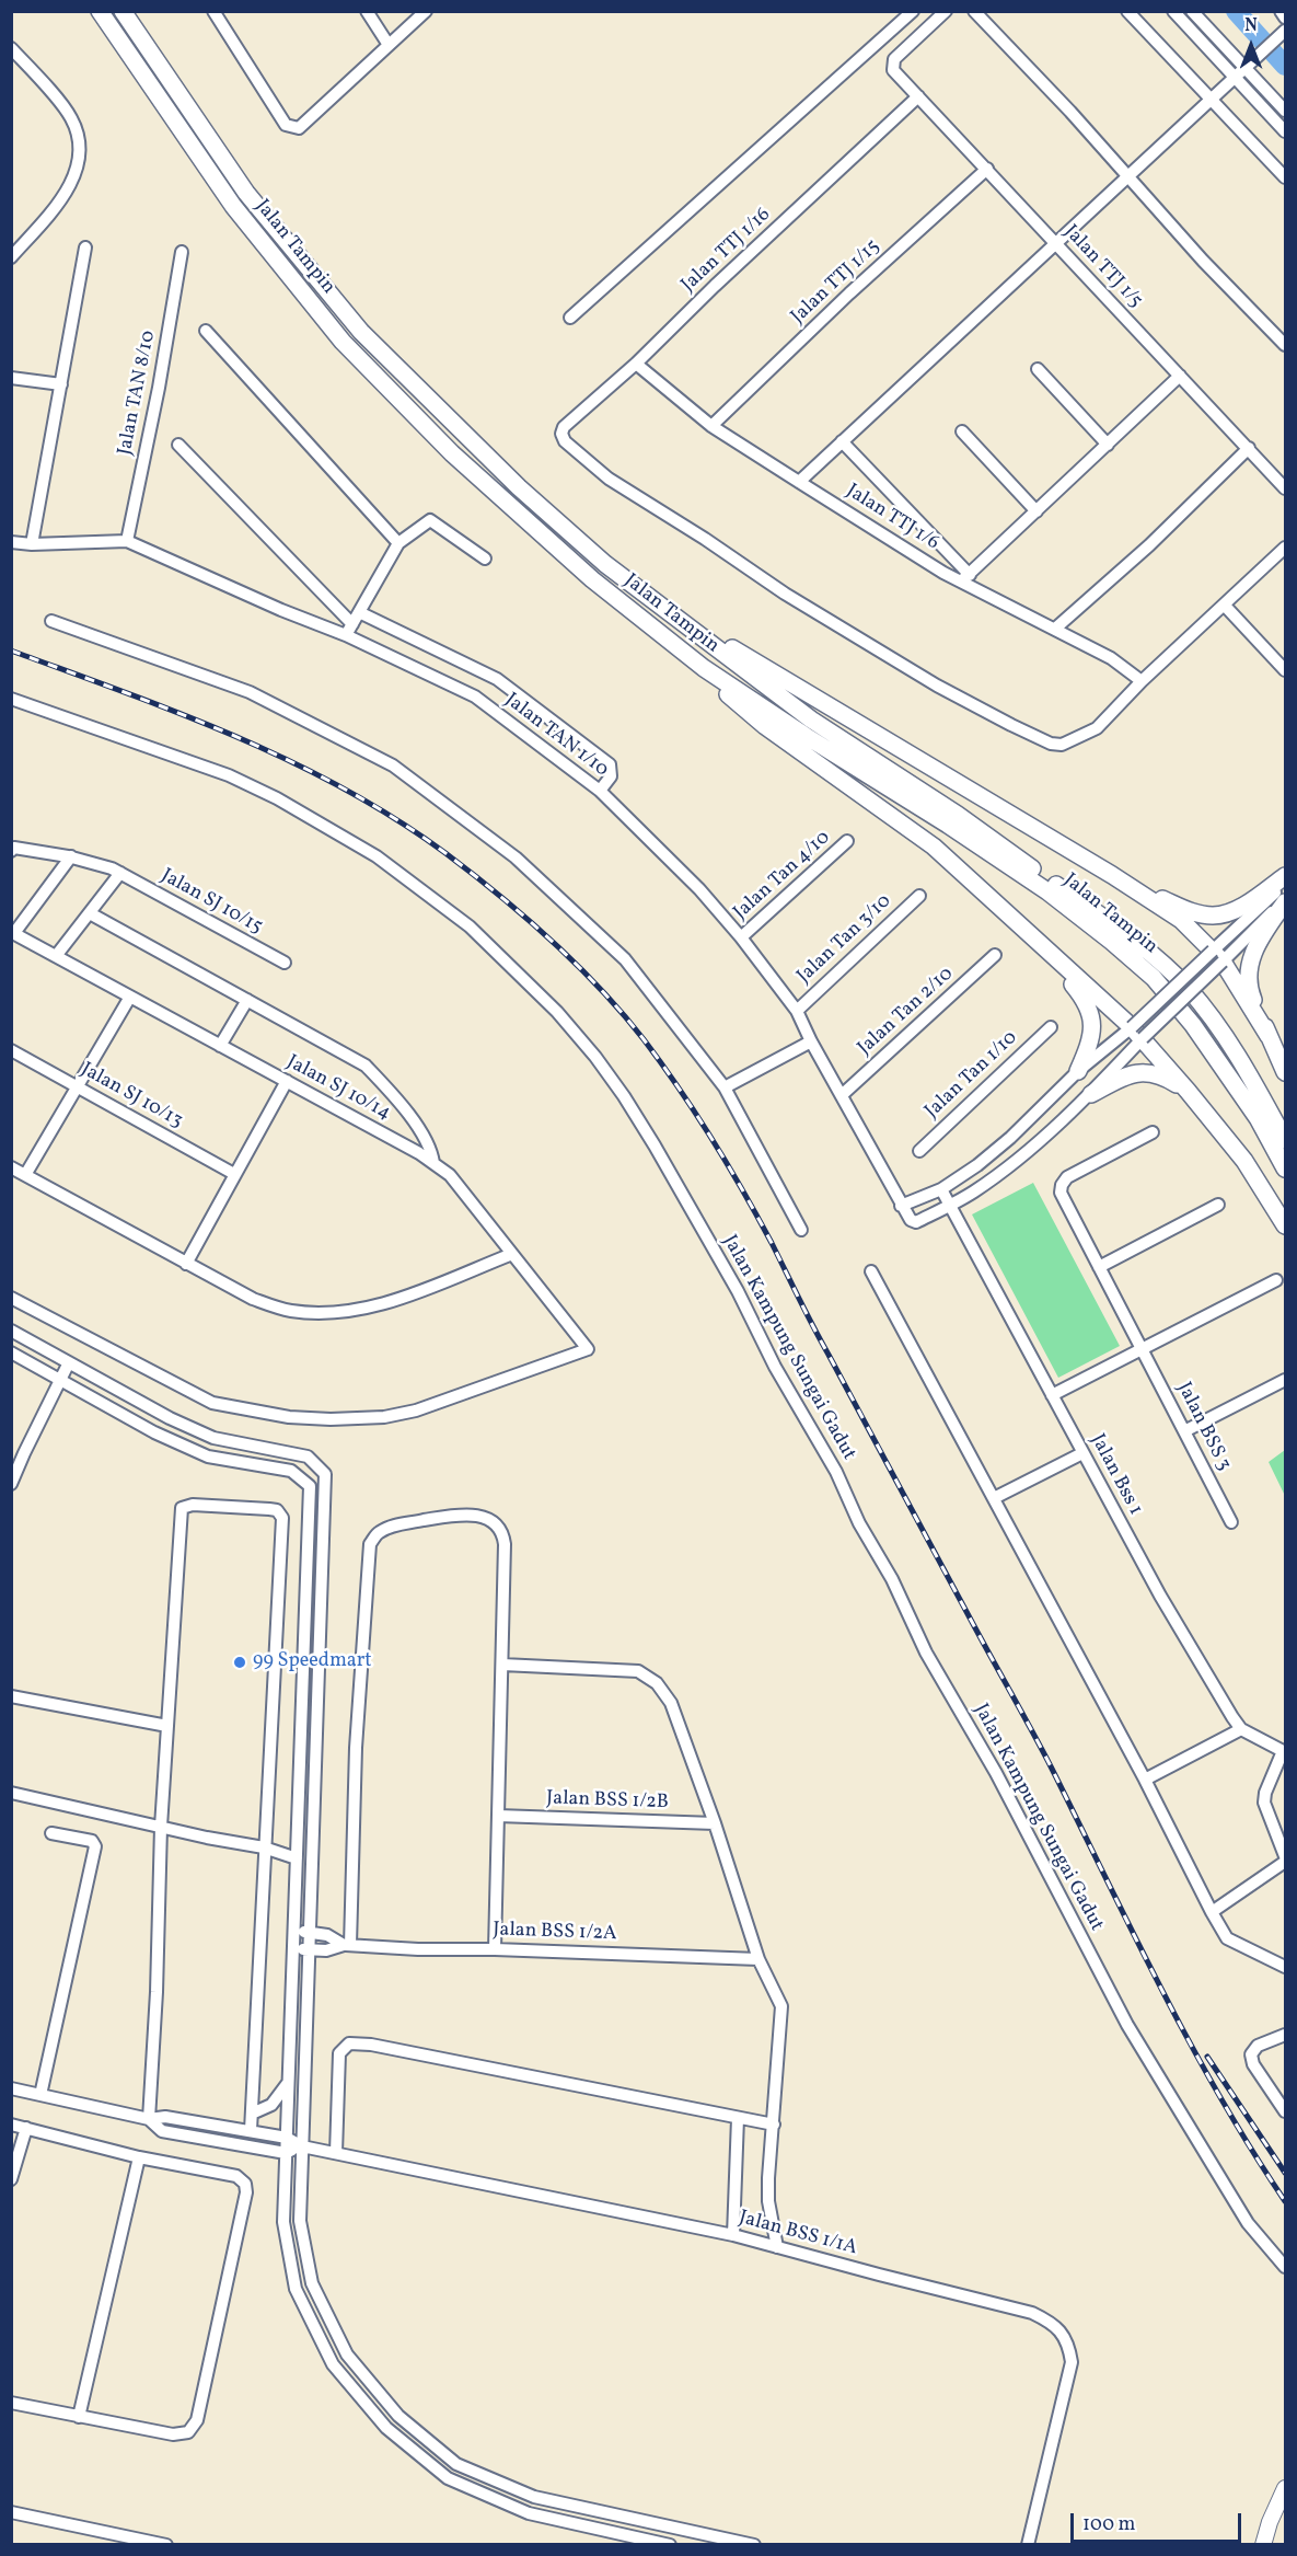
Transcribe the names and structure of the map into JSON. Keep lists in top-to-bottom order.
{
  "streets": {
    "highway": ["Jalan Tampin"],
    "street": [
      "Jalan TTJ 1/16",
      "Jalan TTJ 1/5",
      "Jalan TTJ 1/15",
      "Jalan TAN 8/10",
      "Jalan TTJ 1/6",
      "Jalan TAN 1/10",
      "Jalan Tan 4/10",
      "Jalan SJ 10/15",
      "Jalan Tan 3/10",
      "Jalan Tan 2/10",
      "Jalan Tan 1/10",
      "Jalan SJ 10/14",
      "Jalan SJ 10/13",
      "Jalan Kampung Sungai Gadut",
      "Jalan BSS 3",
      "Jalan Bss 1",
      "Jalan BSS 1/2B",
      "Jalan BSS 1/2A",
      "Jalan BSS 1/1A"
    ]
  },
  "crossings": [
    ["Jalan TTJ 1/16", "Jalan TTJ 1/5"],
    ["Jalan TTJ 1/16", "Jalan TTJ 1/6"],
    ["Jalan TTJ 1/5", "Jalan TTJ 1/15"],
    ["Jalan TTJ 1/15", "Jalan TTJ 1/6"],
    ["Jalan TAN 8/10", "Jalan TAN 1/10"],
    ["Jalan TAN 1/10", "Jalan Tan 4/10"],
    ["Jalan TAN 1/10", "Jalan Tan 3/10"],
    ["Jalan TAN 1/10", "Jalan Tan 2/10"]
  ],
  "places": ["99 Speedmart"],
  "scale_bar": "100 m",
  "north": "top"
}
